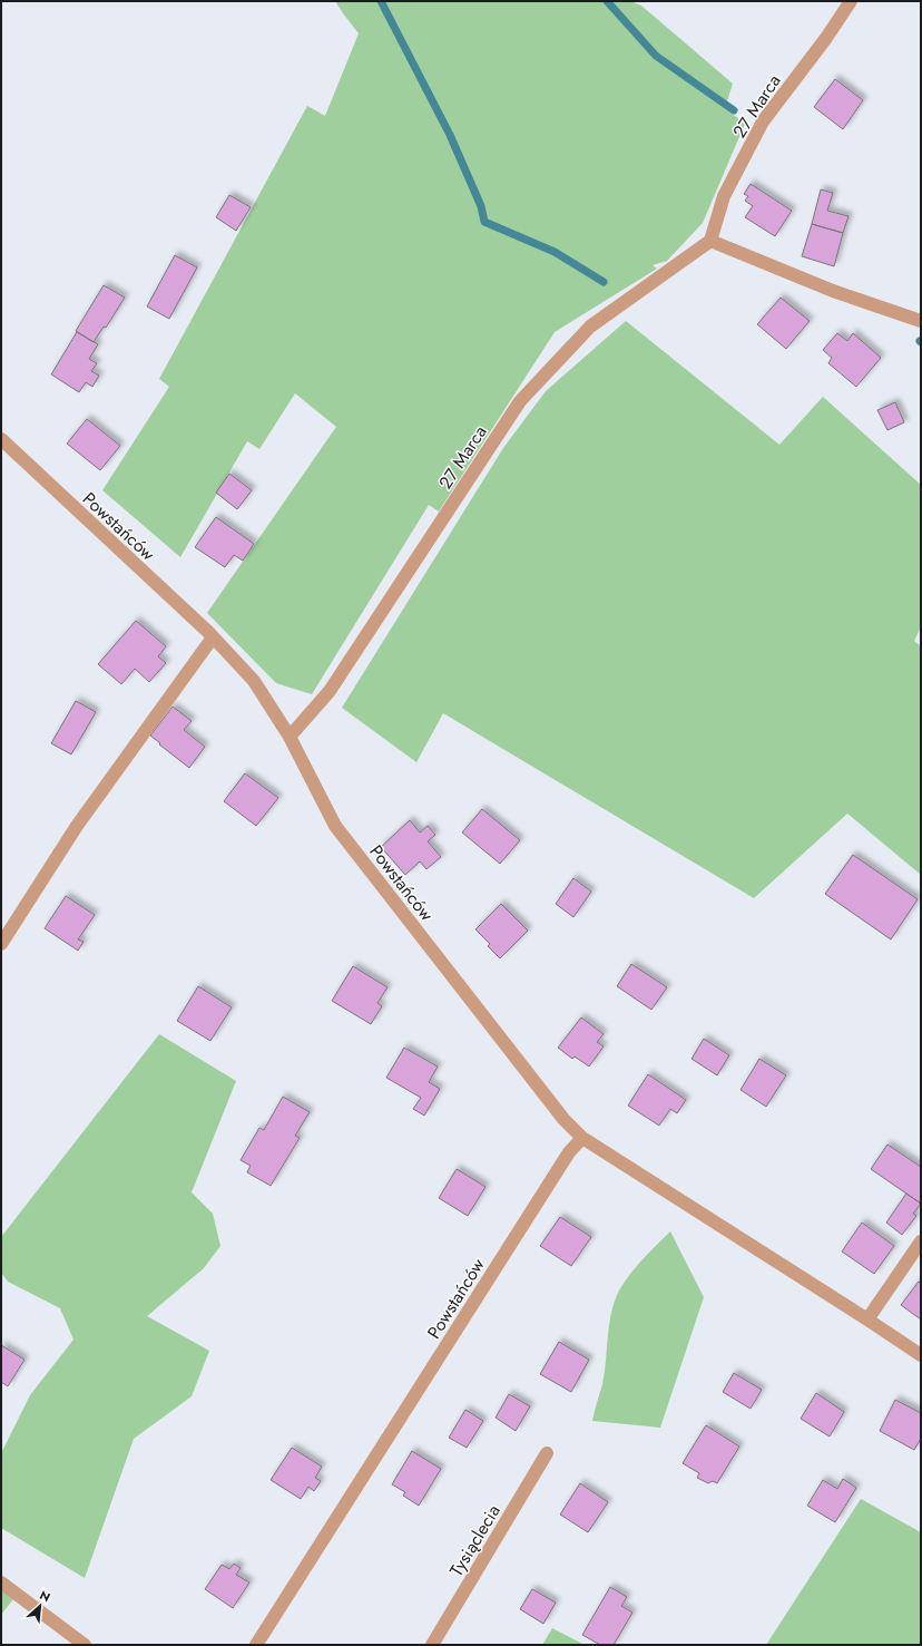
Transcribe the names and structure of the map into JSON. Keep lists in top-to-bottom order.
{
  "streets": {
    "street": ["27 Marca", "Powstańców", "Tysiąclecia"]
  },
  "crossings": [
    ["27 Marca", "Powstańców"]
  ],
  "north": "top right"
}
